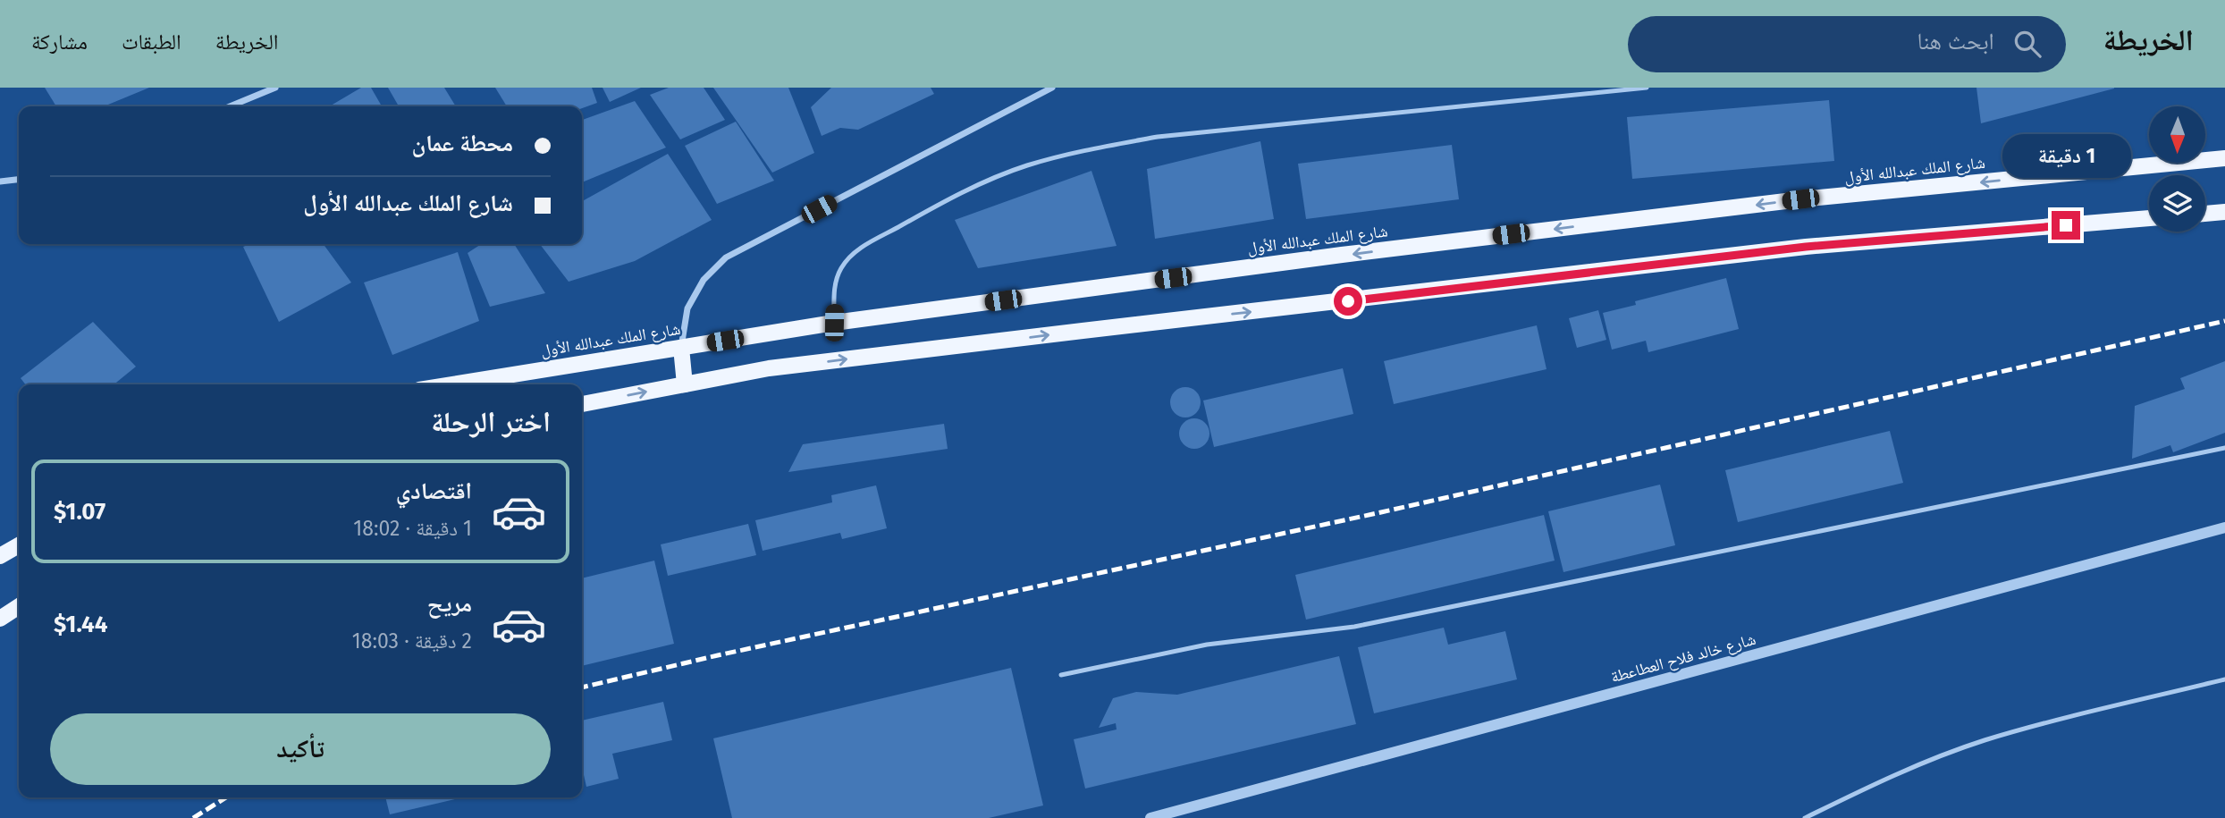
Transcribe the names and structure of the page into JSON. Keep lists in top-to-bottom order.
{
  "streets": {
    "main road": ["شارع الملك عبدالله الأول"],
    "street": ["شارع خالد فلاح العطاعطة"]
  },
  "north": "bottom",
  "page": {
    "header": "الخريطة",
    "search": "ابحث هنا",
    "nav": ["الخريطة", "الطبقات", "مشاركة"],
    "banner": ["محطة عمان", "شارع الملك عبدالله الأول"],
    "bubble": "1 دقيقة",
    "heading": "اختر الرحلة",
    "list": [
      {
        "name": "اقتصادي",
        "note": "1 دقيقة · 18:02",
        "value": "$1.07"
      },
      {
        "name": "مريح",
        "note": "2 دقيقة · 18:03",
        "value": "$1.44"
      }
    ],
    "buttons": "تأكيد"
  }
}
